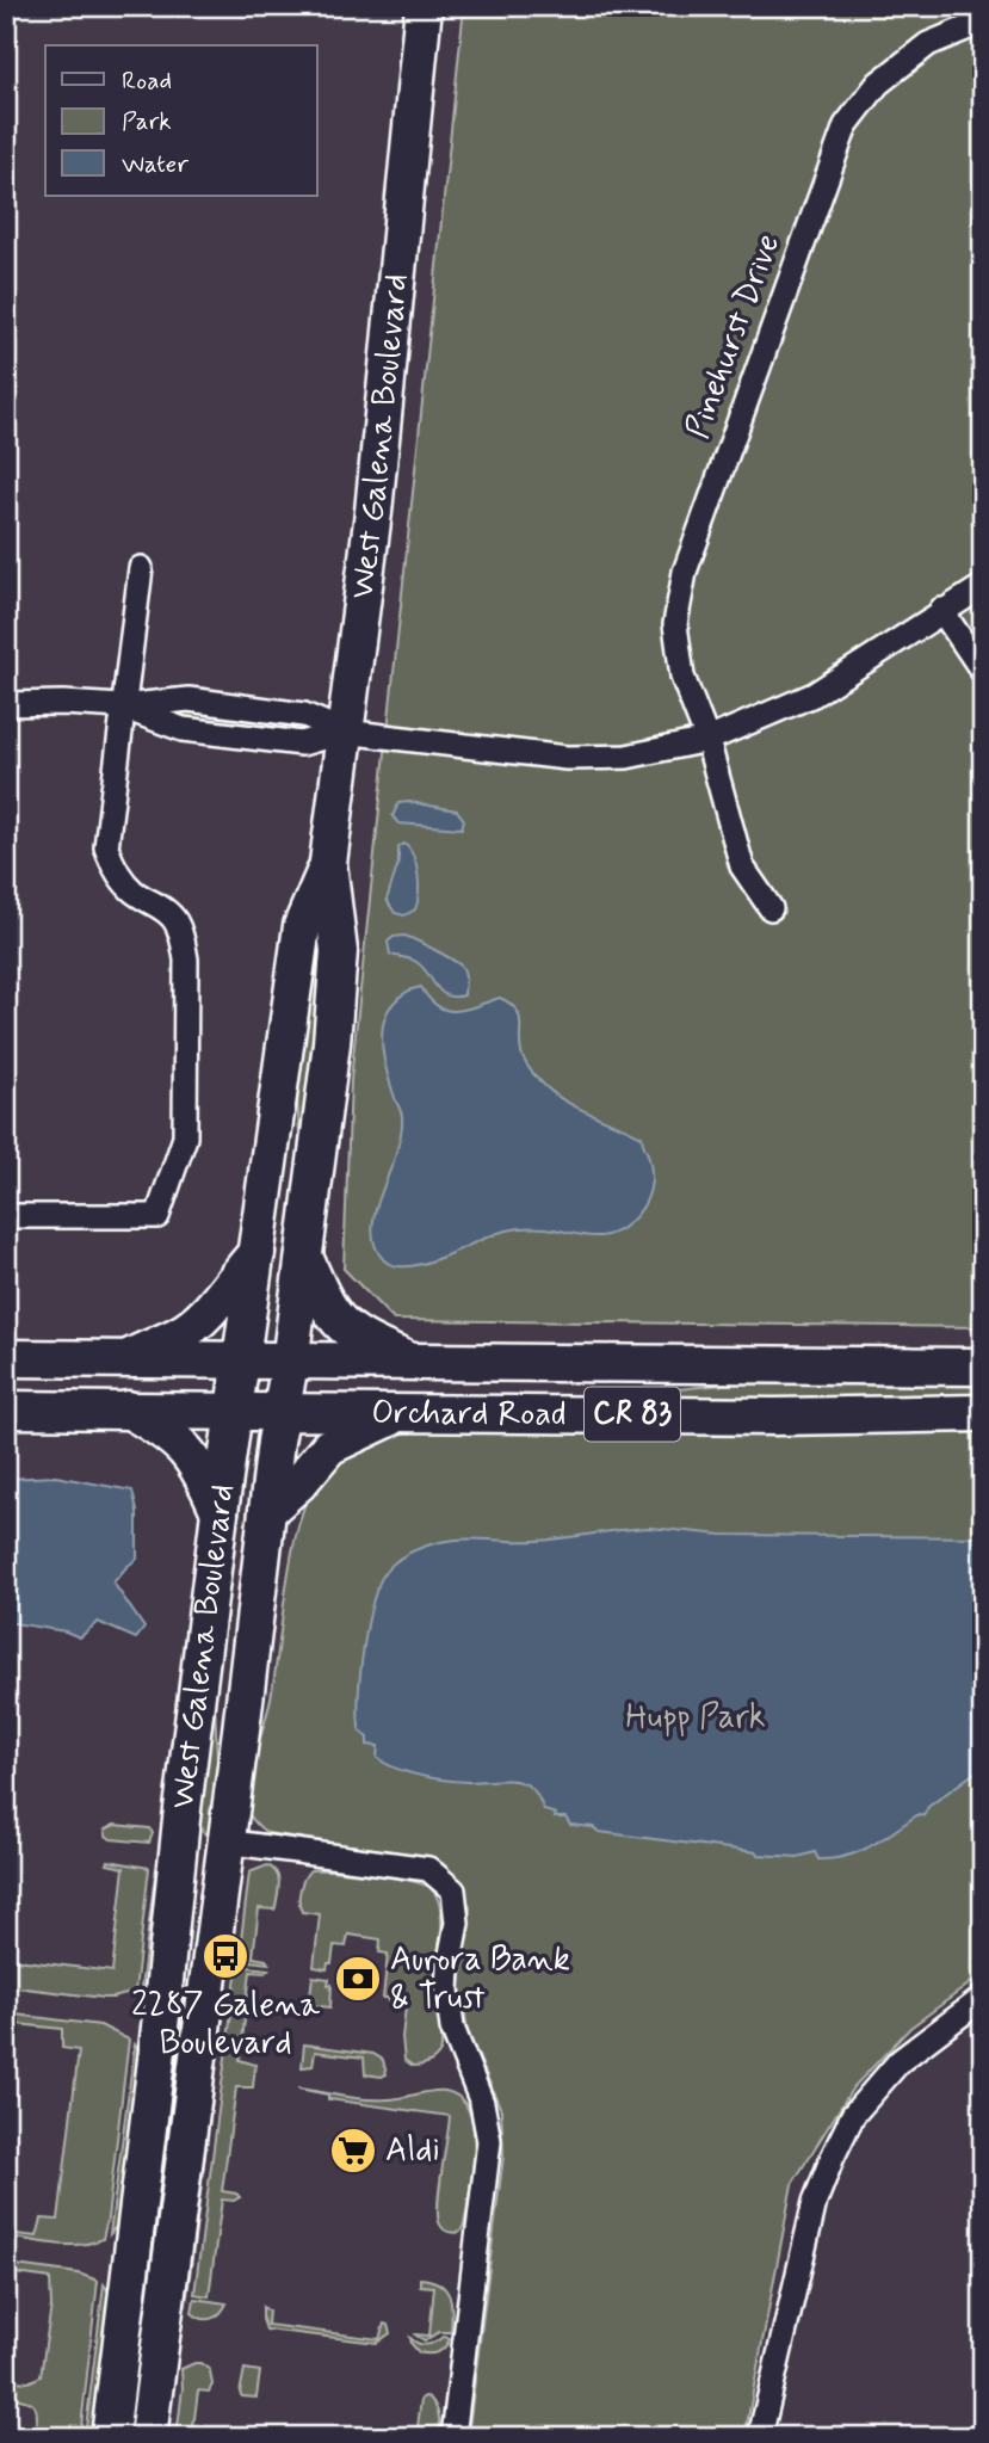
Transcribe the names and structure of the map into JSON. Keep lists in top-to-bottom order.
{
  "streets": {
    "main road": ["West Galena Boulevard", "Orchard Road", "CR 83"],
    "street": ["Pinehurst Drive"]
  },
  "crossings": [
    ["West Galena Boulevard", "Orchard Road"]
  ],
  "parks": ["Hupp Park"],
  "places": {
    "bus stop": ["2287 Galena Boulevard"],
    "bank": ["Aurora Bank & Trust"],
    "supermarket": ["Aldi"]
  },
  "legend": ["Road", "Park", "Water"]
}
